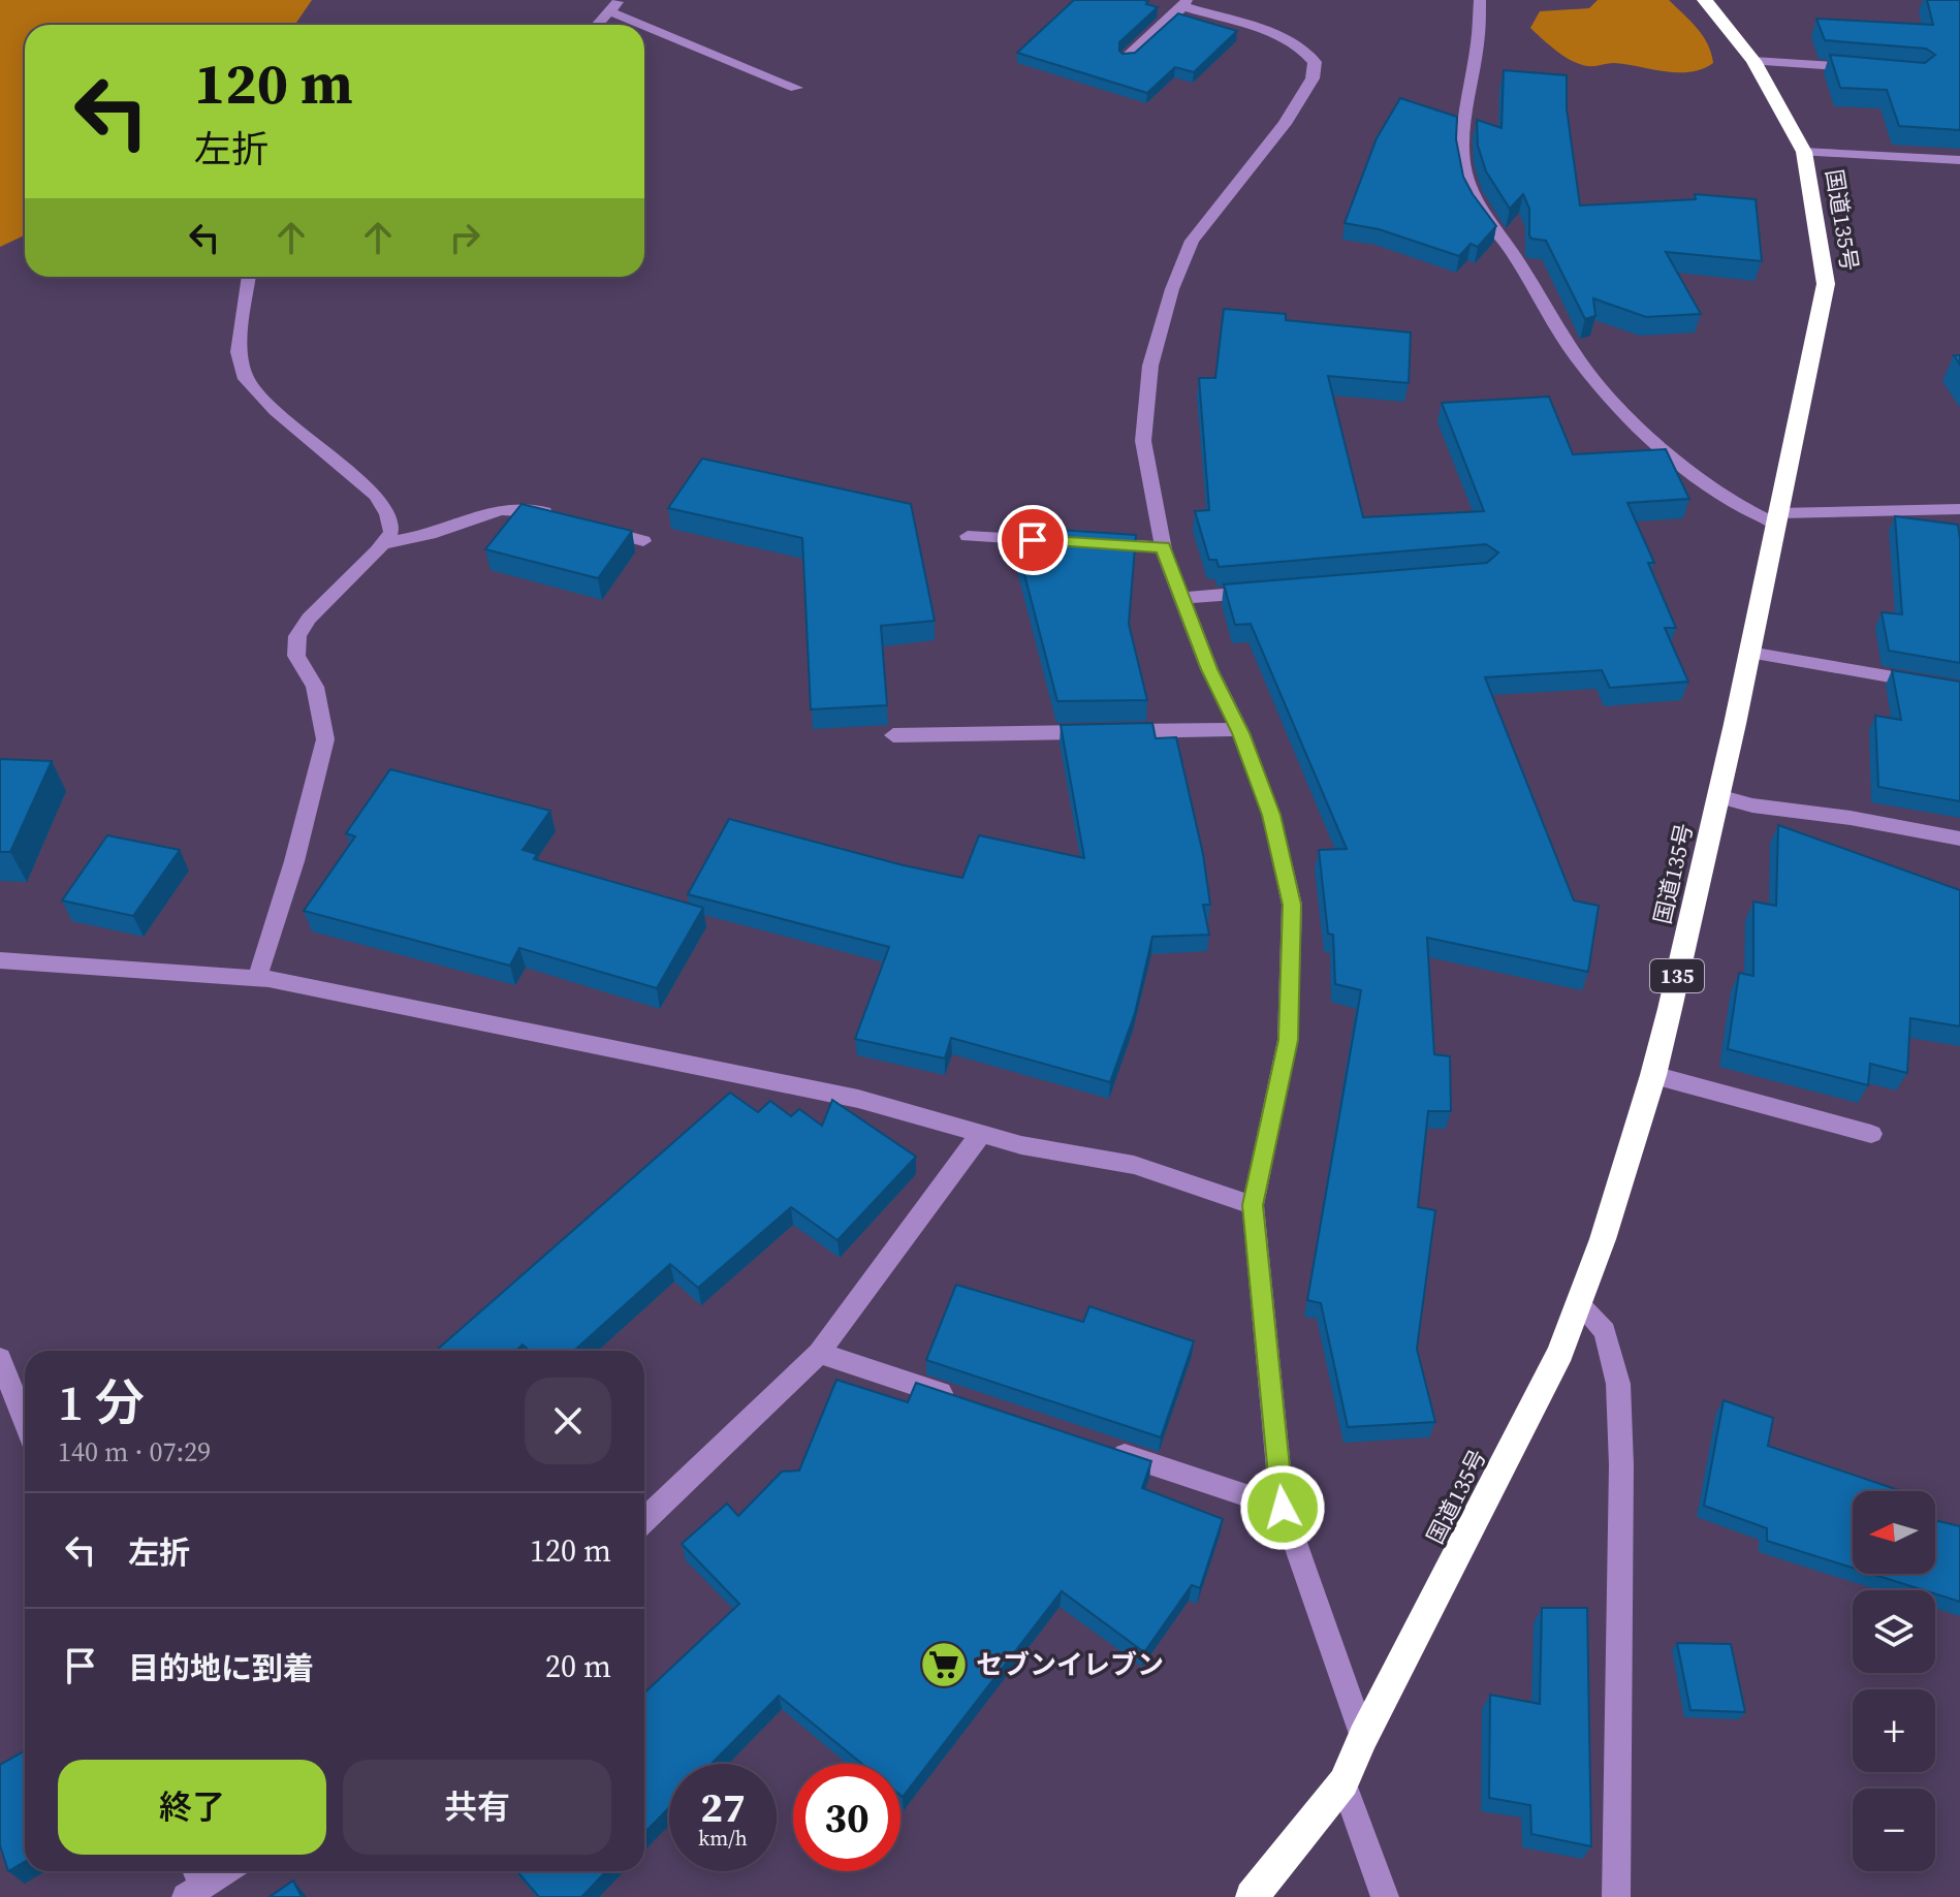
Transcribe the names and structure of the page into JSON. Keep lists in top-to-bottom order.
{
  "streets": {
    "highway": ["国道135号", "135"]
  },
  "places": {
    "supermarket": ["セブンイレブン"]
  },
  "north": "left",
  "page": {
    "turn": ["120 m", "左折"],
    "heading": ["1 分", "140 m · 07:29"],
    "map_buttons": ["+", "−"],
    "list": [
      {
        "name": "左折",
        "value": "120 m"
      },
      {
        "name": "目的地に到着",
        "value": "20 m"
      }
    ],
    "buttons": ["終了", "共有"],
    "speed": "27 km/h",
    "limit": "30"
  }
}
